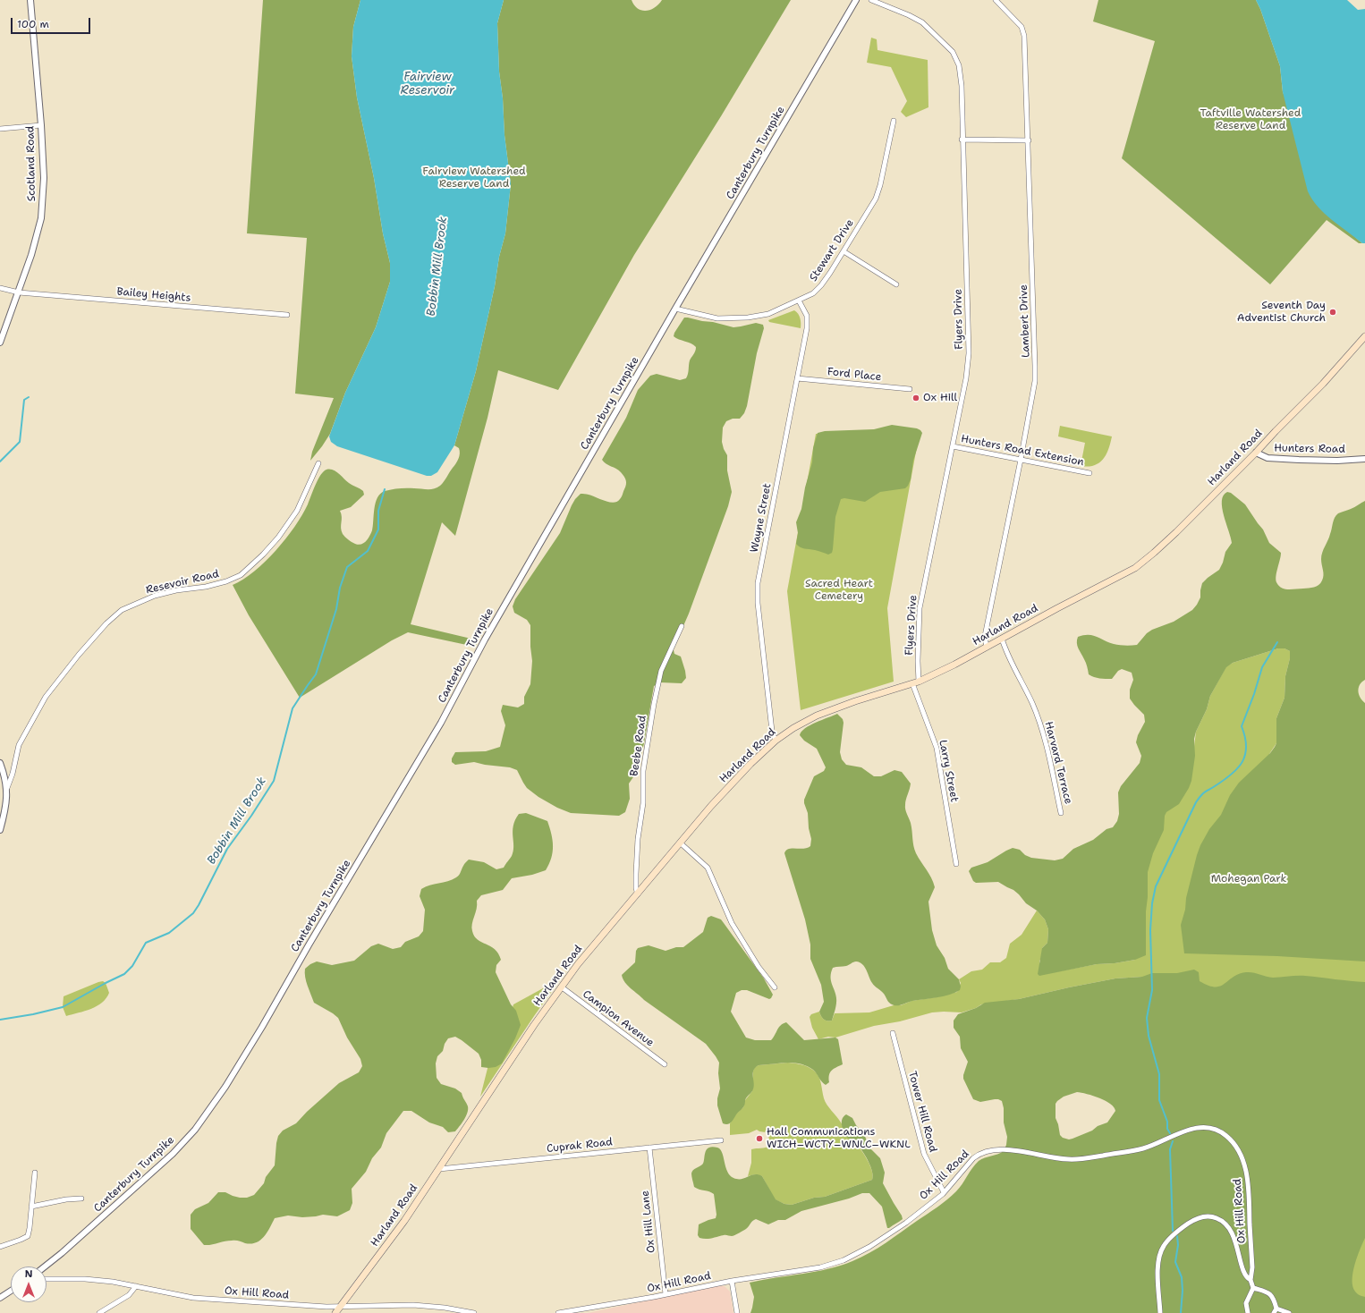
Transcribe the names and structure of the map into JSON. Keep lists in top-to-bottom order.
{
  "streets": {
    "main road": ["Harland Road"],
    "street": [
      "Canterbury Turnpike",
      "Scotland Road",
      "Stewart Drive",
      "Bailey Heights",
      "Flyers Drive",
      "Lambert Drive",
      "Ford Place",
      "Hunters Road",
      "Hunters Road Extension",
      "Wayne Street",
      "Resevoir Road",
      "Beebe Road",
      "Harvard Terrace",
      "Larry Street",
      "Campion Avenue",
      "Tower Hill Road",
      "Cuprak Road",
      "Ox Hill Road",
      "Ox Hill Lane"
    ]
  },
  "crossings": [
    ["Canterbury Turnpike", "Stewart Drive"],
    ["Scotland Road", "Bailey Heights"],
    ["Stewart Drive", "Wayne Street"],
    ["Flyers Drive", "Hunters Road Extension"],
    ["Flyers Drive", "Harland Road"],
    ["Flyers Drive", "Larry Street"],
    ["Lambert Drive", "Hunters Road Extension"],
    ["Lambert Drive", "Harland Road"],
    ["Ford Place", "Wayne Street"],
    ["Hunters Road", "Harland Road"],
    ["Harland Road", "Wayne Street"],
    ["Harland Road", "Beebe Road"],
    ["Harland Road", "Harvard Terrace"],
    ["Harland Road", "Larry Street"],
    ["Harland Road", "Campion Avenue"],
    ["Harland Road", "Cuprak Road"],
    ["Harland Road", "Ox Hill Road"],
    ["Tower Hill Road", "Ox Hill Road"],
    ["Cuprak Road", "Ox Hill Lane"],
    ["Ox Hill Road", "Ox Hill Lane"]
  ],
  "water": ["Fairview Reservoir", "Bobbin Mill Brook"],
  "parks": [
    "Taftville Watershed Reserve Land",
    "Fairview Watershed Reserve Land",
    "Sacred Heart Cemetery",
    "Mohegan Park"
  ],
  "places": ["Seventh Day Adventist Church", "Ox Hill", "Hall Communications WICH–WCTY–WNLC–WKNL"],
  "scale_bar": "100 m",
  "north": "top"
}
